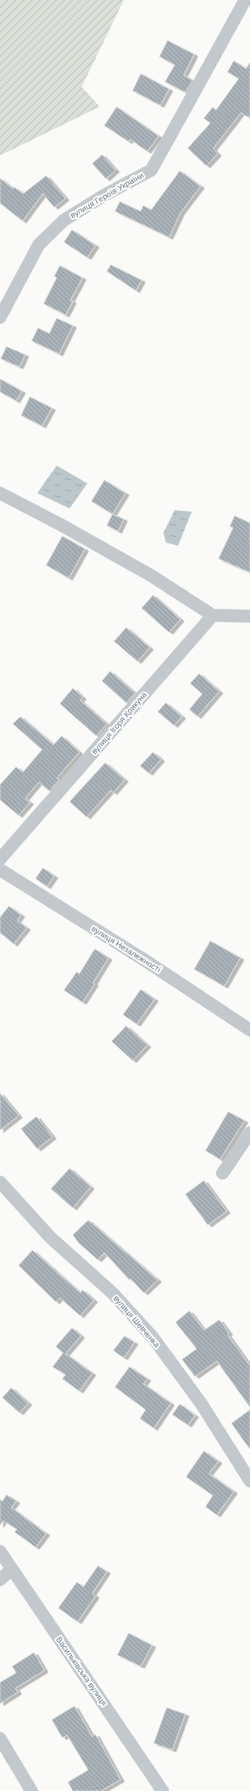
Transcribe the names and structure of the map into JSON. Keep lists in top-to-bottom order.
{
  "streets": {
    "street": [
      "вулиця Героїв України",
      "вулиця Ігоря Крикуна",
      "вулиця Незалежності",
      "вулиця Шевченка",
      "Васильківська вулиця"
    ]
  }
}
